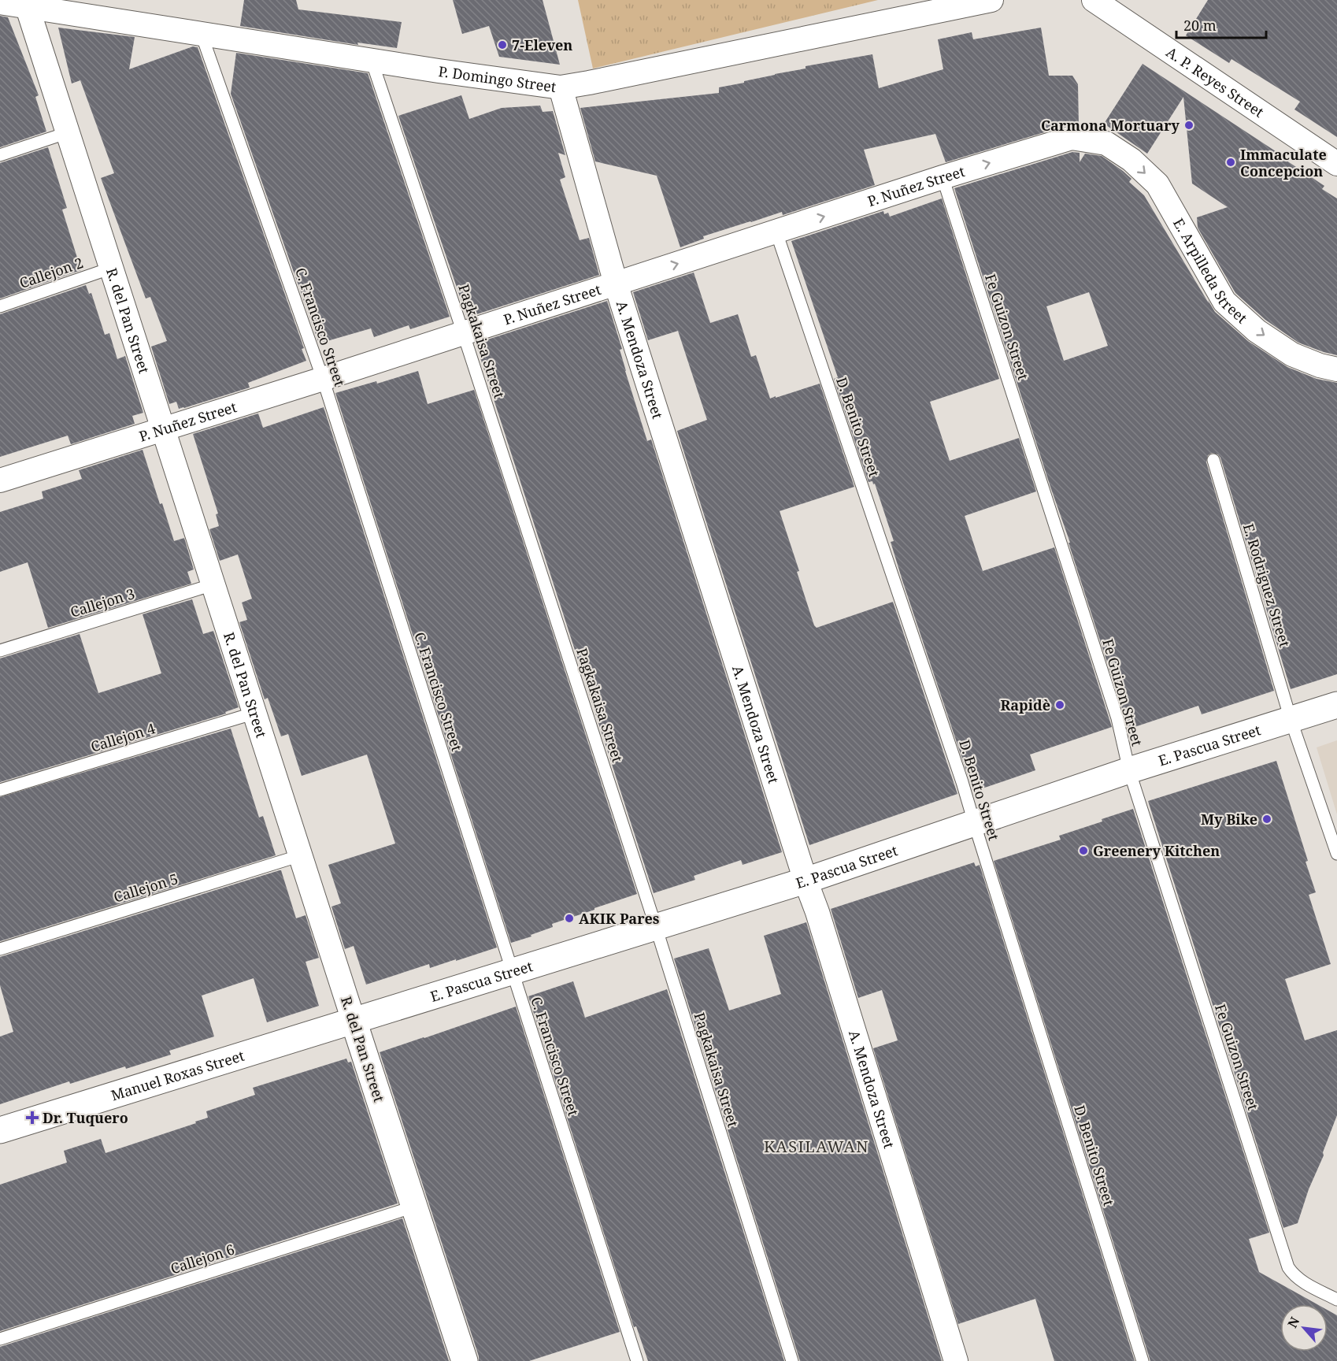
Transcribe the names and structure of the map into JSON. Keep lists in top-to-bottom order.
{
  "streets": {
    "street": [
      "P. Domingo Street",
      "A. P. Reyes Street",
      "P. Nuñez Street",
      "E. Arpilleda Street",
      "R. del Pan Street",
      "A. Mendoza Street",
      "E. Pascua Street",
      "Manuel Roxas Street"
    ],
    "lane": [
      "Callejon 2",
      "C. Francisco Street",
      "Fe Guizon Street",
      "Pagkakaisa Street",
      "D. Benito Street",
      "E. Rodriguez Street",
      "Callejon 3",
      "Callejon 4",
      "Callejon 5",
      "Callejon 6"
    ]
  },
  "crossings": [
    ["P. Domingo Street", "R. del Pan Street"],
    ["P. Domingo Street", "C. Francisco Street"],
    ["P. Domingo Street", "Pagkakaisa Street"],
    ["P. Domingo Street", "A. Mendoza Street"],
    ["P. Nuñez Street", "E. Arpilleda Street"],
    ["P. Nuñez Street", "R. del Pan Street"],
    ["P. Nuñez Street", "C. Francisco Street"],
    ["P. Nuñez Street", "Fe Guizon Street"],
    ["P. Nuñez Street", "Pagkakaisa Street"],
    ["P. Nuñez Street", "A. Mendoza Street"],
    ["P. Nuñez Street", "D. Benito Street"],
    ["Callejon 2", "R. del Pan Street"],
    ["R. del Pan Street", "Callejon 3"],
    ["R. del Pan Street", "Callejon 4"],
    ["R. del Pan Street", "E. Pascua Street"],
    ["R. del Pan Street", "Callejon 5"],
    ["R. del Pan Street", "Manuel Roxas Street"],
    ["R. del Pan Street", "Callejon 6"],
    ["C. Francisco Street", "E. Pascua Street"],
    ["Fe Guizon Street", "E. Pascua Street"],
    ["Pagkakaisa Street", "E. Pascua Street"],
    ["A. Mendoza Street", "E. Pascua Street"],
    ["D. Benito Street", "E. Pascua Street"],
    ["E. Rodriguez Street", "E. Pascua Street"],
    ["E. Pascua Street", "Manuel Roxas Street"]
  ],
  "one_way": ["P. Nuñez Street", "E. Arpilleda Street"],
  "districts": ["KASILAWAN"],
  "places": {
    "other": [
      "7-Eleven",
      "Carmona Mortuary",
      "Immaculate Concepcion",
      "Rapidè",
      "My Bike",
      "Greenery Kitchen",
      "AKIK Pares"
    ],
    "health": ["Dr. Tuquero"]
  },
  "scale_bar": "20 m",
  "north": "top left"
}
